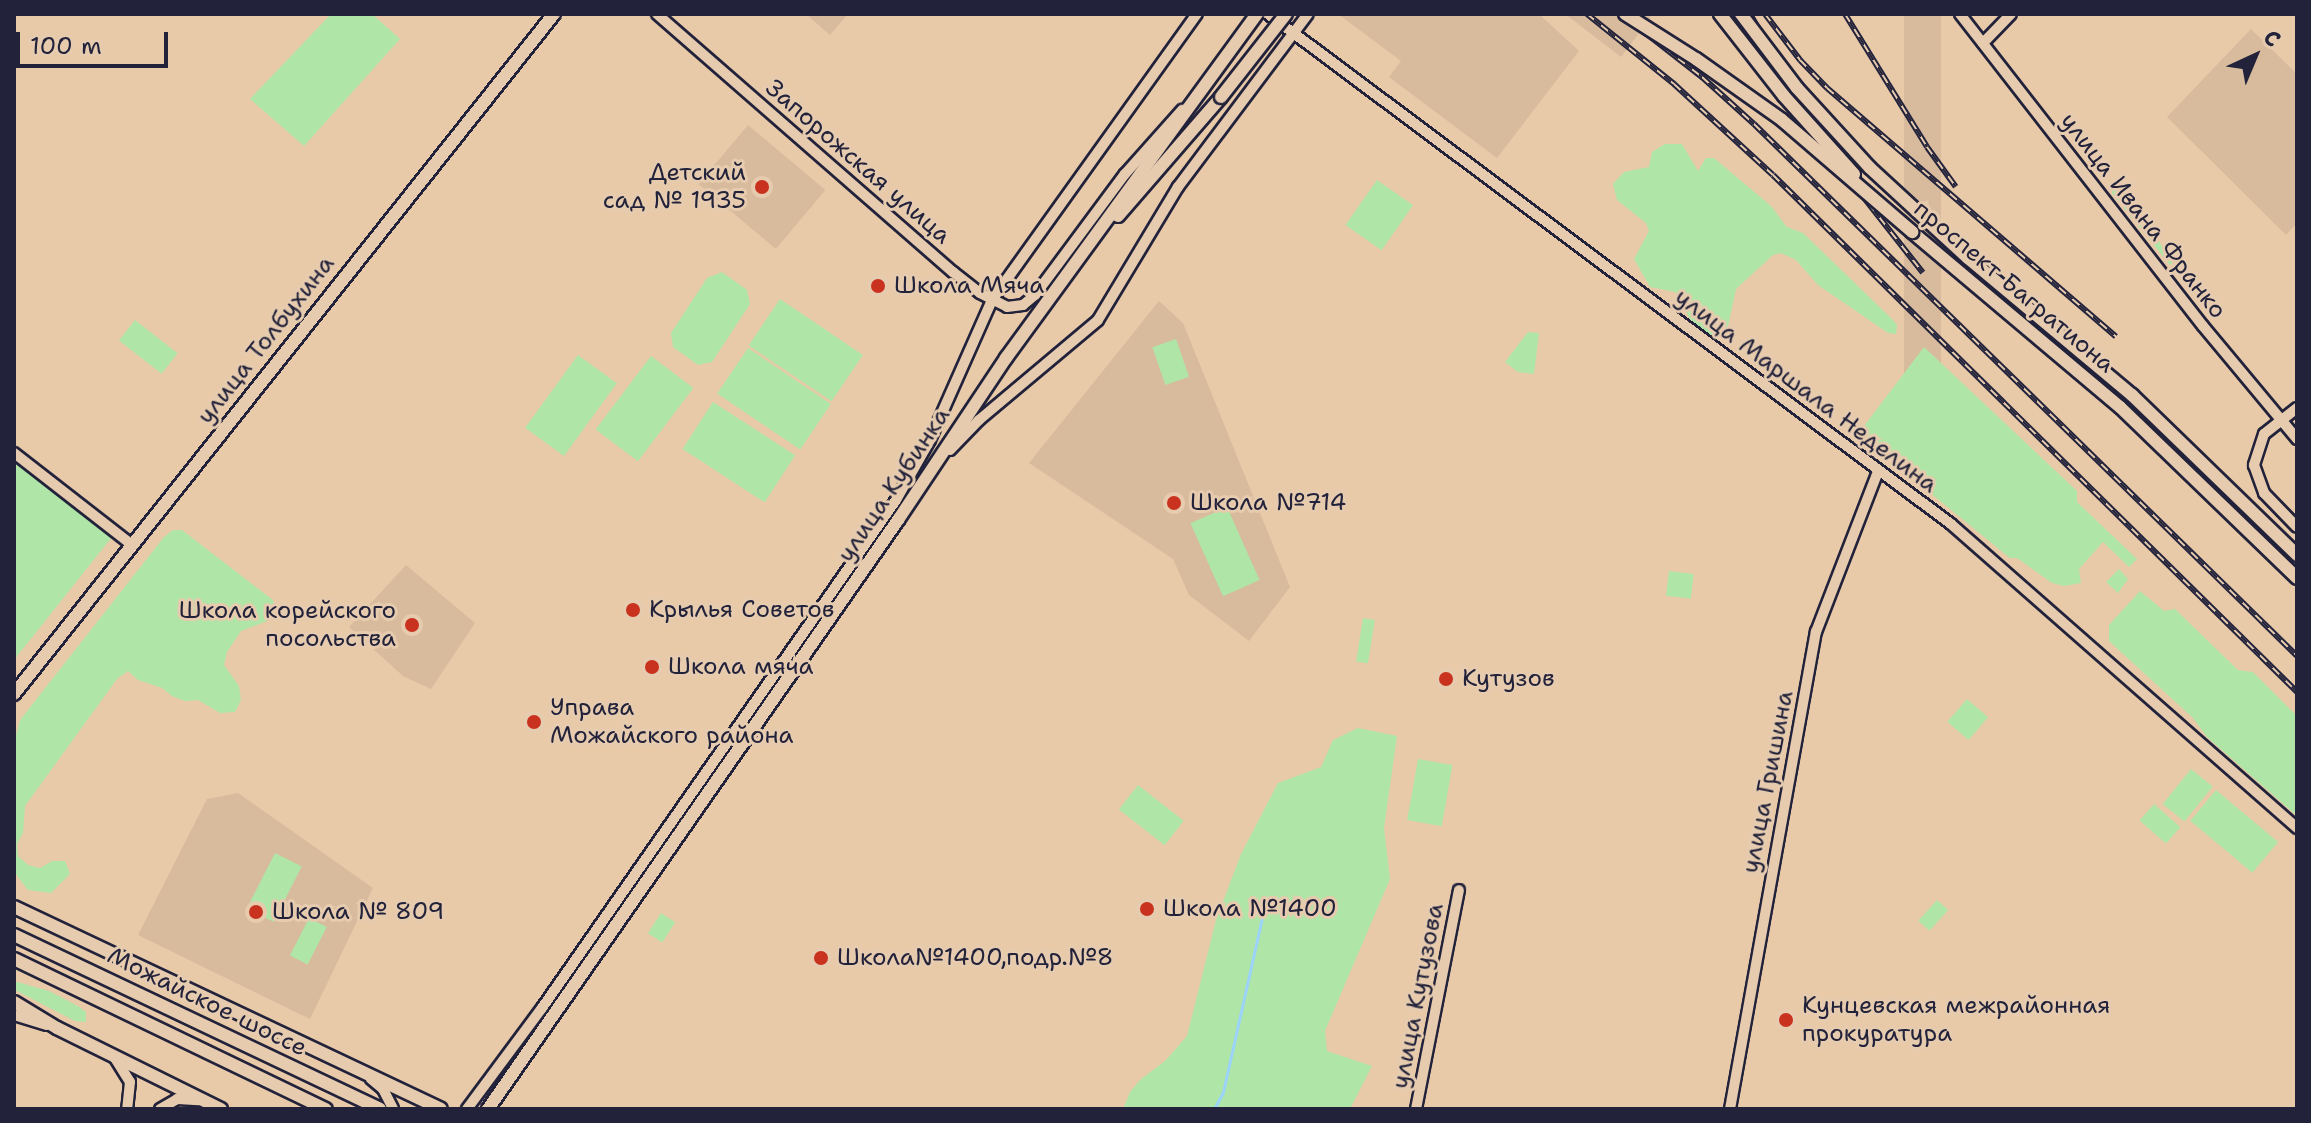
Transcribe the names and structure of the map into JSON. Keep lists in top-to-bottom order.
{
  "streets": {
    "main road": [
      "проспект Багратиона",
      "улица Толбухина",
      "улица Кубинка",
      "Можайское шоссе"
    ],
    "street": [
      "Запорожская улица",
      "улица Ивана Франко",
      "улица Маршала Неделина",
      "улица Гришина",
      "улица Кутузова"
    ]
  },
  "crossings": [
    ["улица Маршала Неделина", "улица Гришина"]
  ],
  "places": [
    "Детский сад № 1935",
    "Школа Мяча",
    "Школа №714",
    "Крылья Советов",
    "Школа корейского посольства",
    "Школа мяча",
    "Кутузов",
    "Управа Можайского района",
    "Школа №1400",
    "Школа № 809",
    "Школа№1400,подр.№8",
    "Кунцевская межрайонная прокуратура"
  ],
  "scale_bar": "100 m",
  "north": "top right"
}
